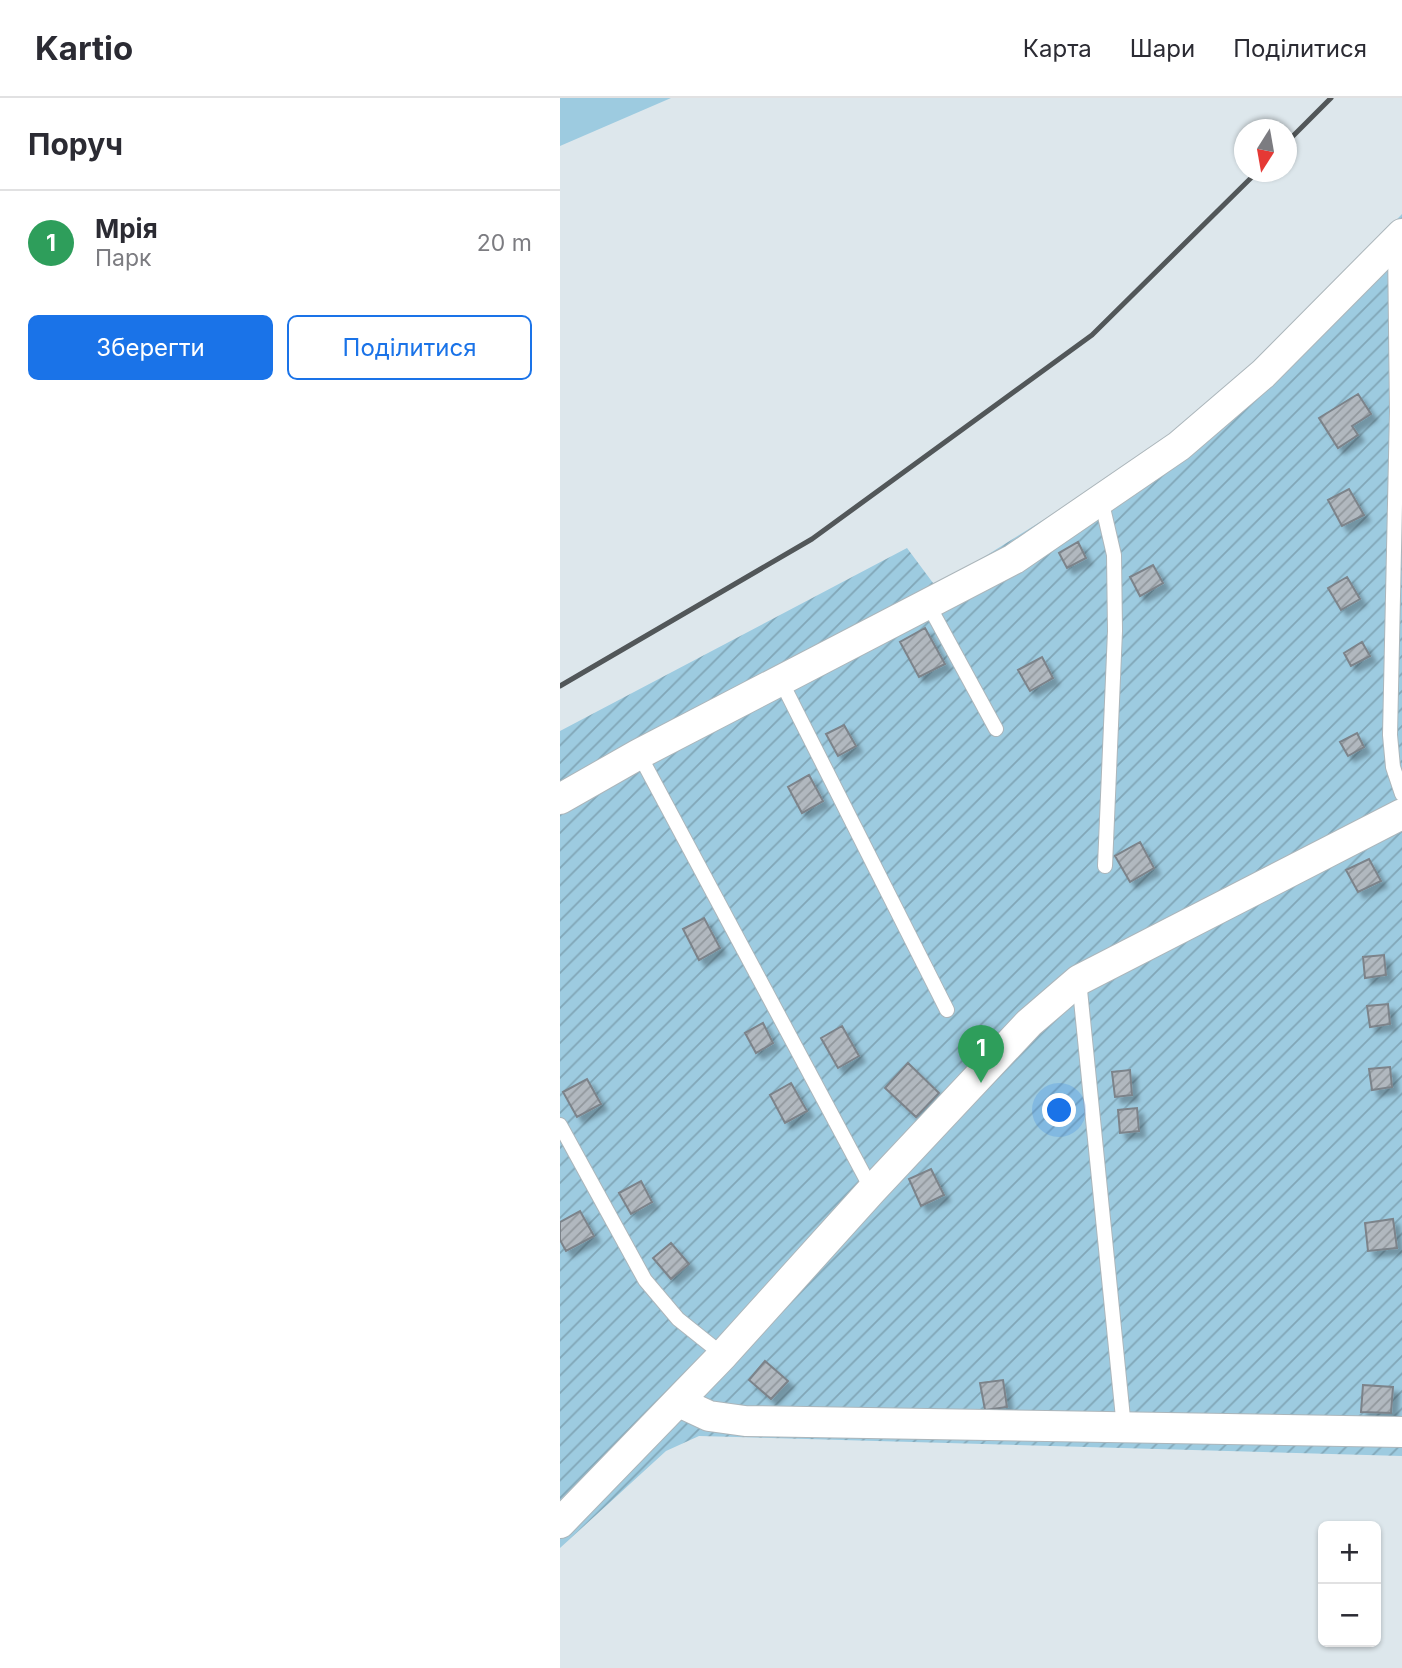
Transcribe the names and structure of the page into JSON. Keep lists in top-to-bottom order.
{
  "north": "bottom",
  "page": {
    "header": "Kartio",
    "nav": ["Карта", "Шари", "Поділитися"],
    "heading": "Поруч",
    "list": [
      {
        "mark": "1",
        "name": "Мрія",
        "note": "Парк",
        "value": "20 m"
      }
    ],
    "buttons": ["Зберегти", "Поділитися"],
    "pins": "1",
    "map_buttons": ["+", "−"]
  }
}
